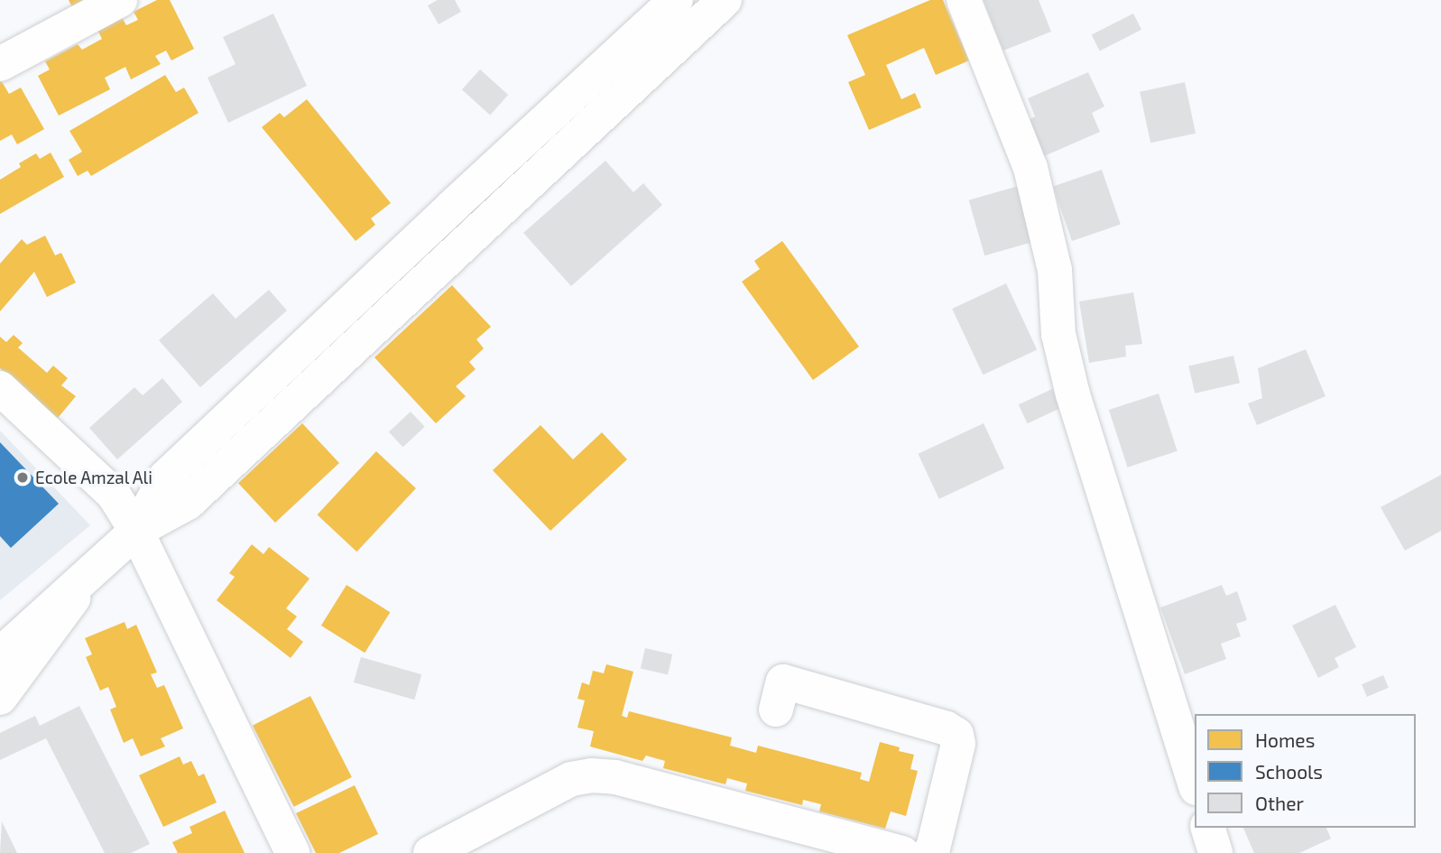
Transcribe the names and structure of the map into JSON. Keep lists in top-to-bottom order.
{
  "places": ["Ecole Amzal Ali"],
  "legend": ["Homes", "Schools", "Other"]
}
